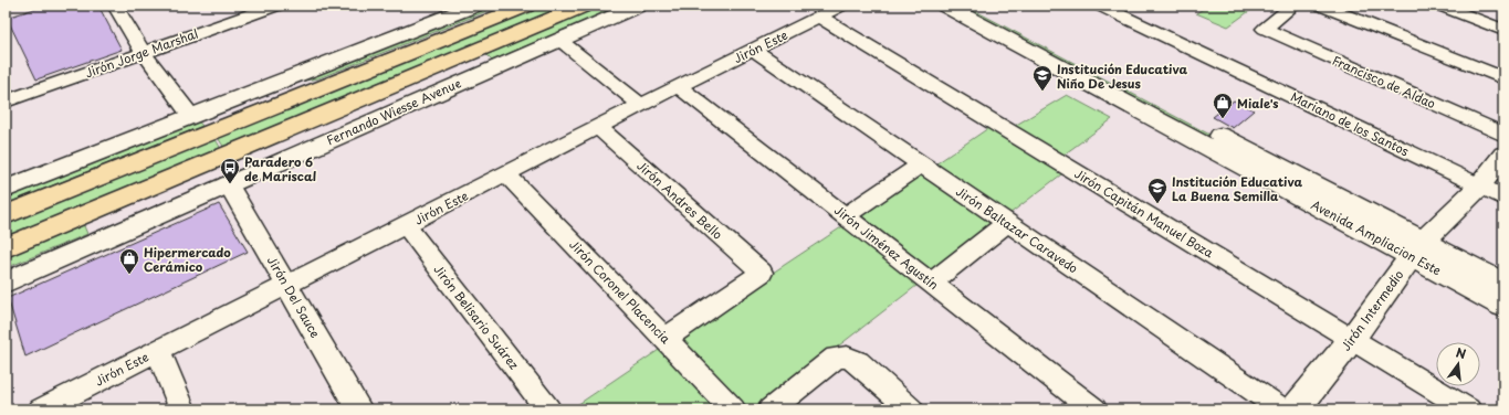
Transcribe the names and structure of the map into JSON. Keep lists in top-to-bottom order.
{
  "streets": {
    "main road": ["Fernando Wiesse Avenue", "Avenida Ampliacion Este", "Jirón Intermedio"],
    "street": [
      "Jirón Este",
      "Jirón Jorge Marshal",
      "Francisco de Aldao",
      "Mariano de los Santos",
      "Jirón Andres Bello",
      "Jirón Capitán Manuel Boza",
      "Jirón Baltazar Caravedo",
      "Jirón Jiménez Agustín",
      "Jirón Coronel Placencia",
      "Jirón Del Sauce",
      "Jirón Belisario Suárez"
    ]
  },
  "crossings": [
    ["Jirón Este", "Jirón Andres Bello"],
    ["Jirón Este", "Jirón Capitán Manuel Boza"],
    ["Jirón Este", "Jirón Baltazar Caravedo"],
    ["Jirón Este", "Jirón Jiménez Agustín"],
    ["Jirón Este", "Jirón Coronel Placencia"],
    ["Jirón Este", "Jirón Del Sauce"],
    ["Jirón Este", "Jirón Belisario Suárez"],
    ["Fernando Wiesse Avenue", "Jirón Del Sauce"],
    ["Mariano de los Santos", "Jirón Intermedio"],
    ["Jirón Andres Bello", "Jirón Coronel Placencia"],
    ["Jirón Capitán Manuel Boza", "Jirón Intermedio"],
    ["Avenida Ampliacion Este", "Jirón Intermedio"]
  ],
  "places": {
    "school or university": ["Institución Educativa Niño De Jesus", "Institución Educativa La Buena Semilla"],
    "shop": ["Miale's", "Hipermercado Cerámico"],
    "bus stop": ["Paradero 6 de Mariscal"]
  },
  "north": "top"
}
